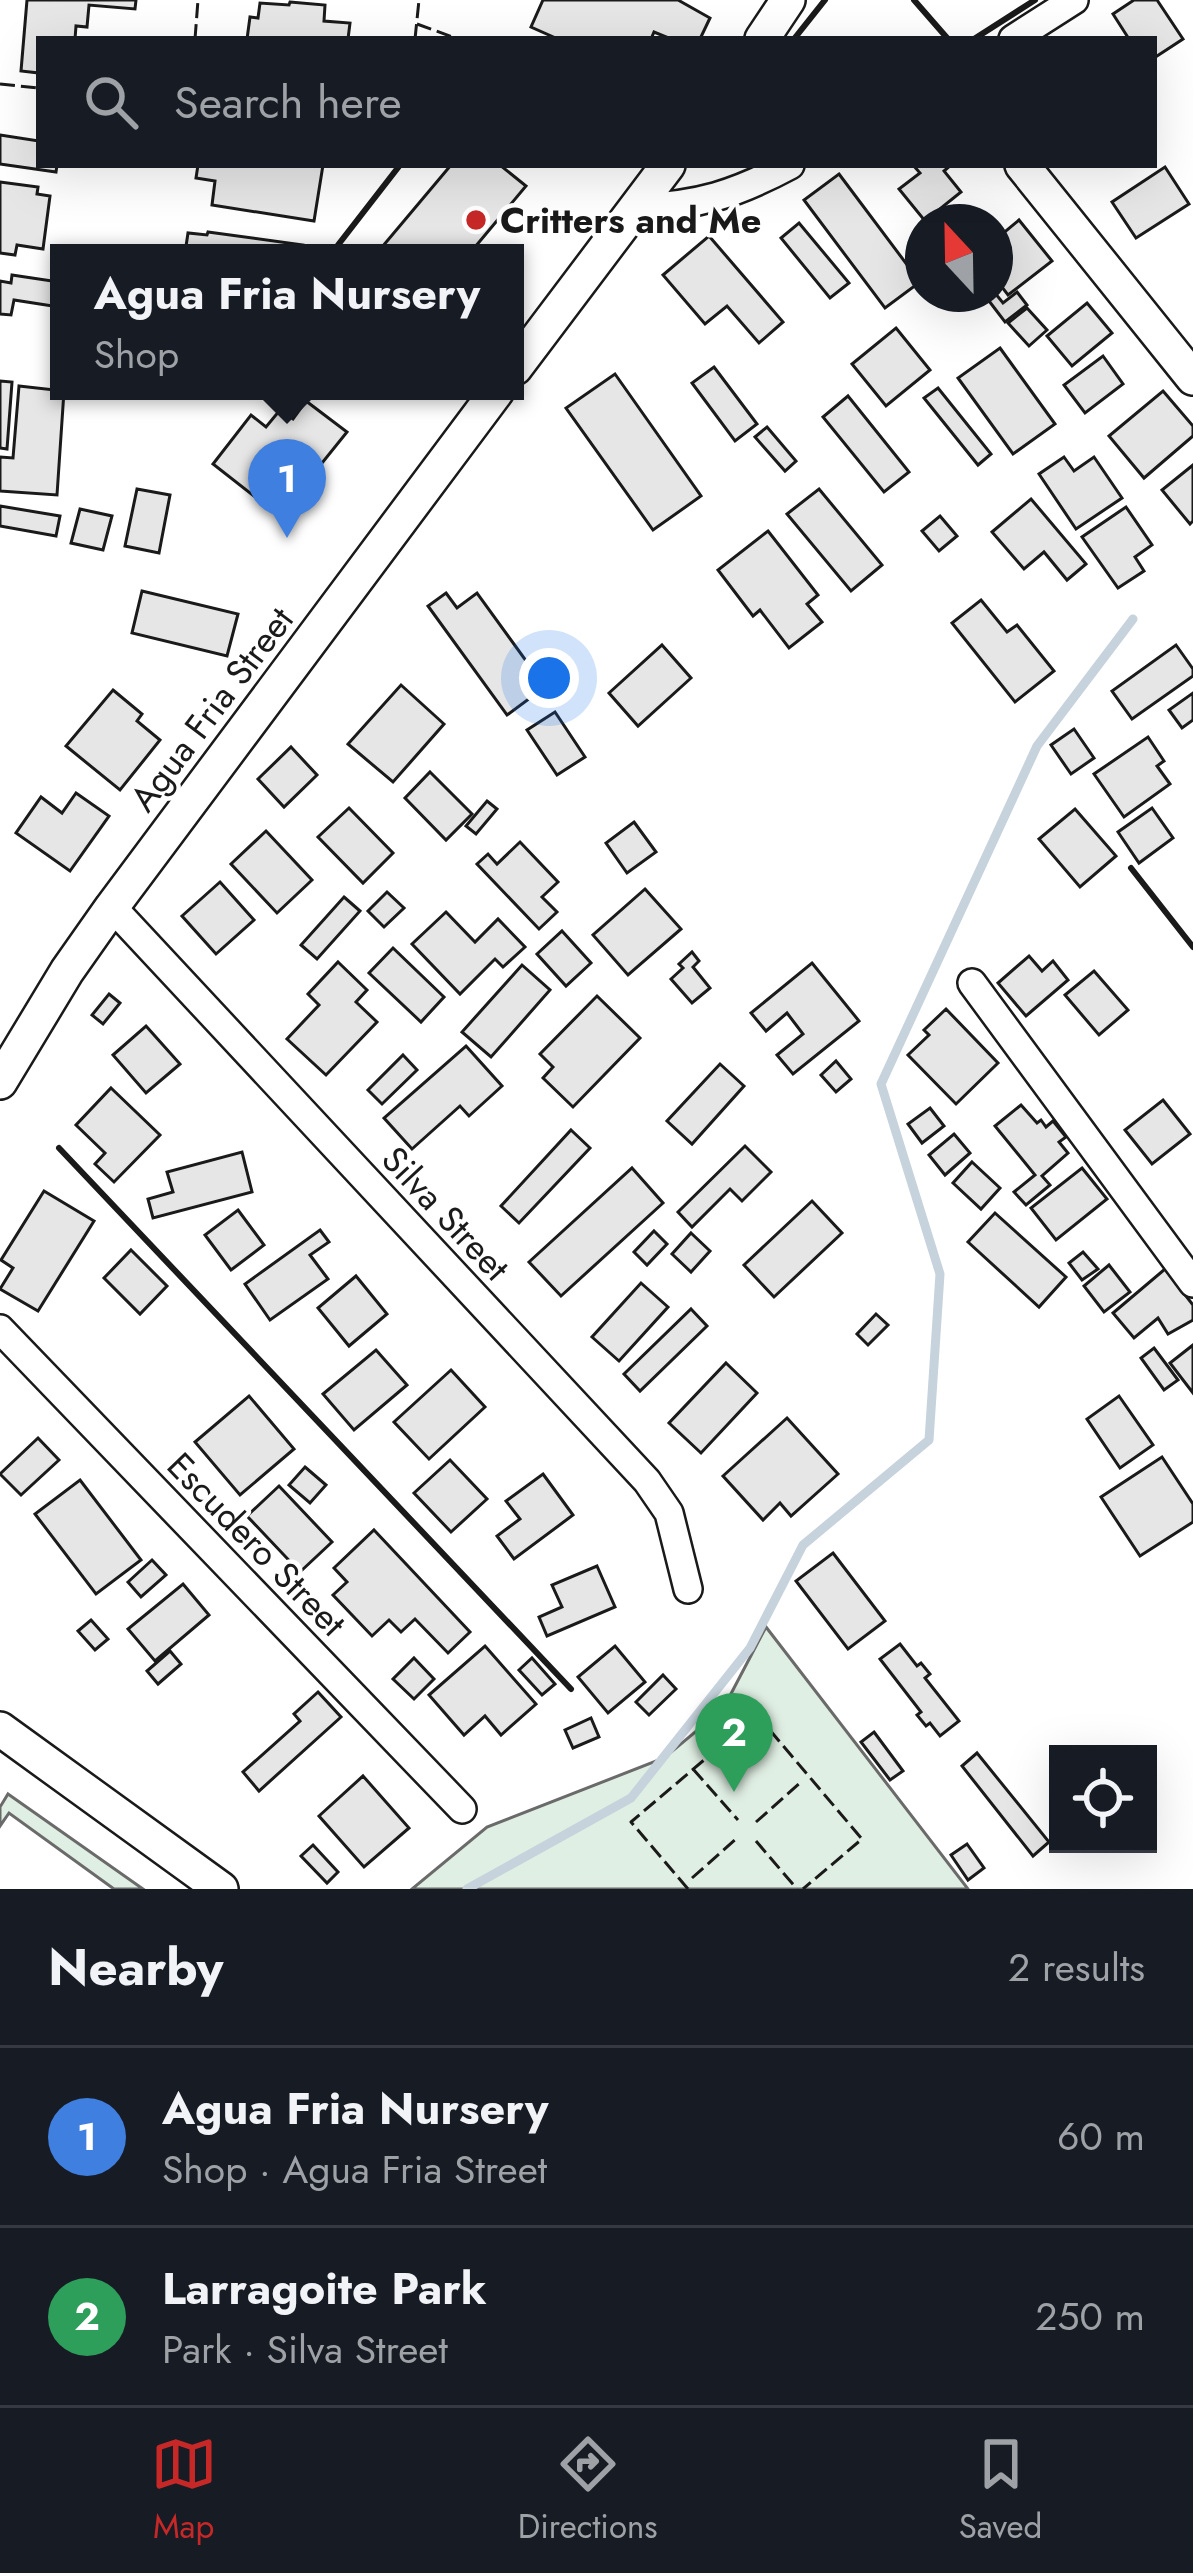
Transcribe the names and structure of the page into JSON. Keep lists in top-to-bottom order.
{
  "streets": {
    "street": ["Agua Fria Street", "Silva Street", "Escudero Street"]
  },
  "crossings": [
    ["Agua Fria Street", "Silva Street"]
  ],
  "places": ["Critters and Me"],
  "north": "top",
  "page": {
    "search": "Search here",
    "popup": ["Agua Fria Nursery", "Shop"],
    "pins": ["1", "2"],
    "heading": ["Nearby", "2 results"],
    "list": [
      {
        "mark": "1",
        "name": "Agua Fria Nursery",
        "note": "Shop · Agua Fria Street",
        "value": "60 m"
      },
      {
        "mark": "2",
        "name": "Larragoite Park",
        "note": "Park · Silva Street",
        "value": "250 m"
      }
    ],
    "nav": ["Map", "Directions", "Saved"]
  }
}
